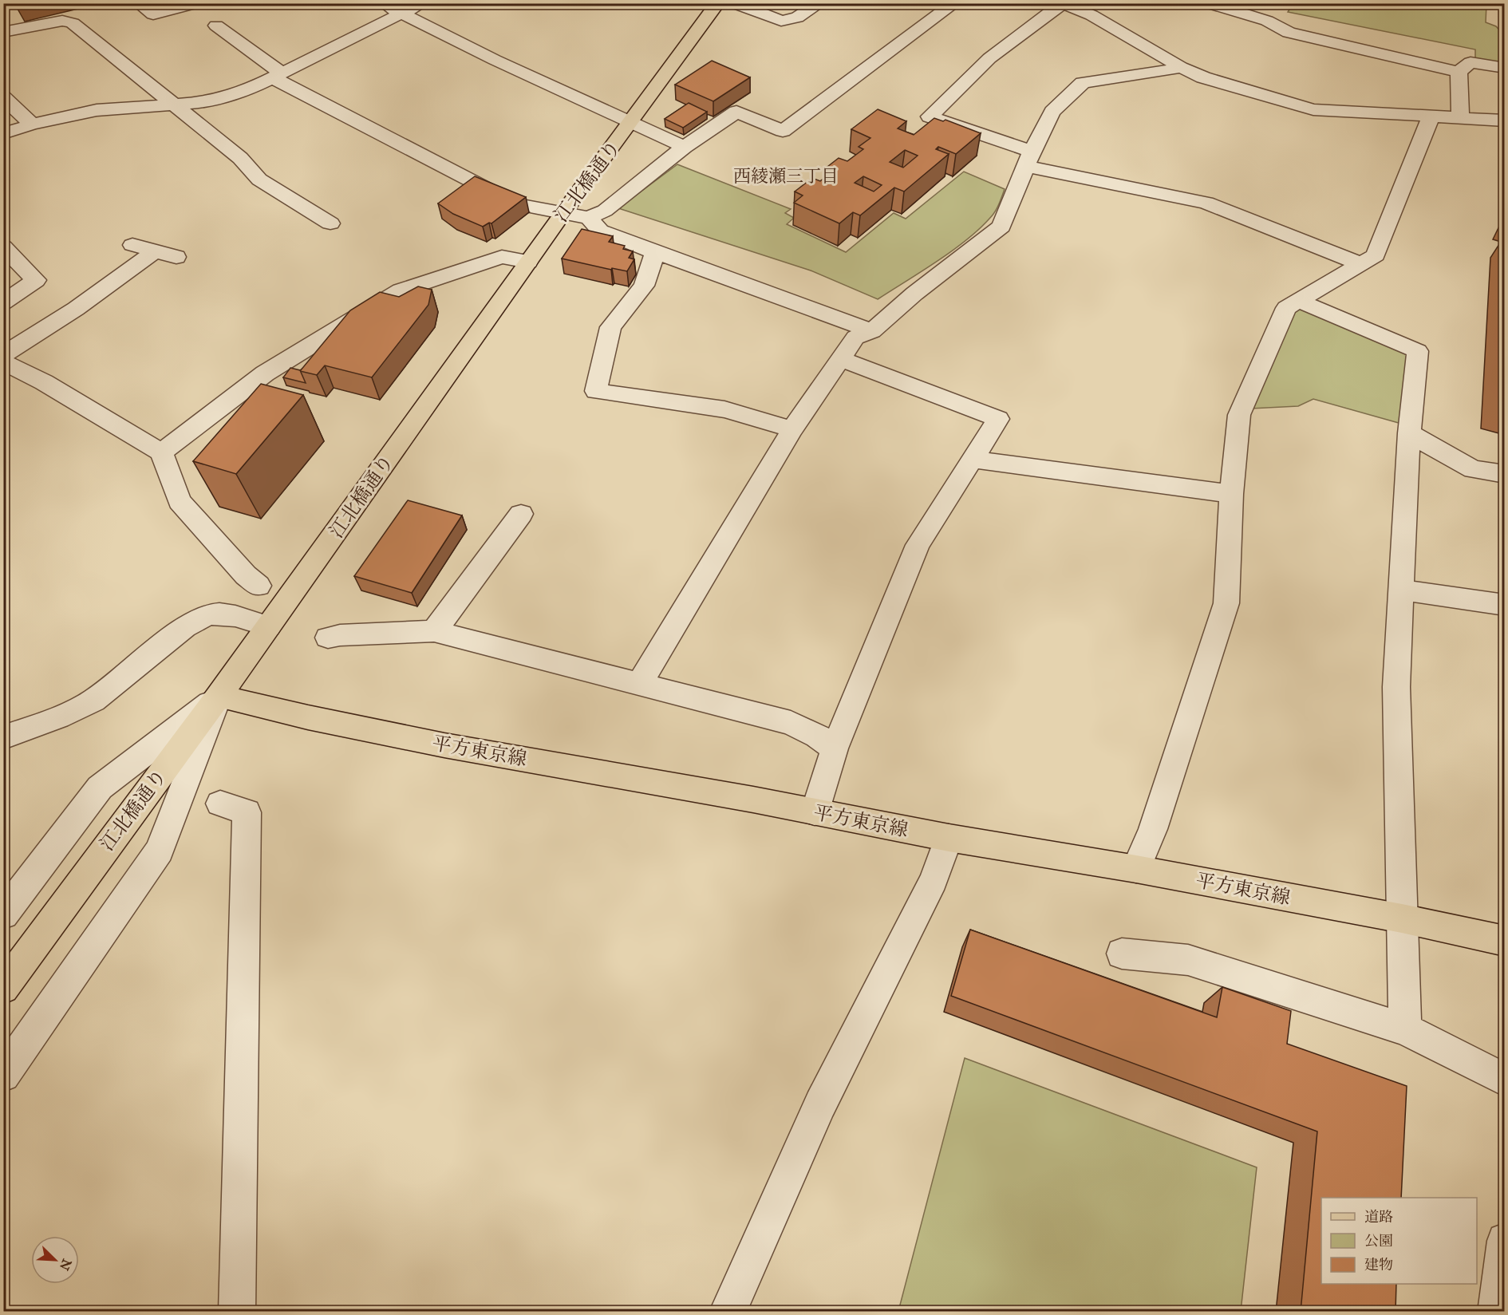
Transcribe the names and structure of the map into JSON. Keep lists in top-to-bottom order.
{
  "streets": {
    "main road": ["江北橋通り", "平方東京線"]
  },
  "crossings": [
    ["江北橋通り", "平方東京線"]
  ],
  "districts": ["西綾瀬三丁目"],
  "legend": ["道路", "公園", "建物"],
  "north": "bottom right"
}
